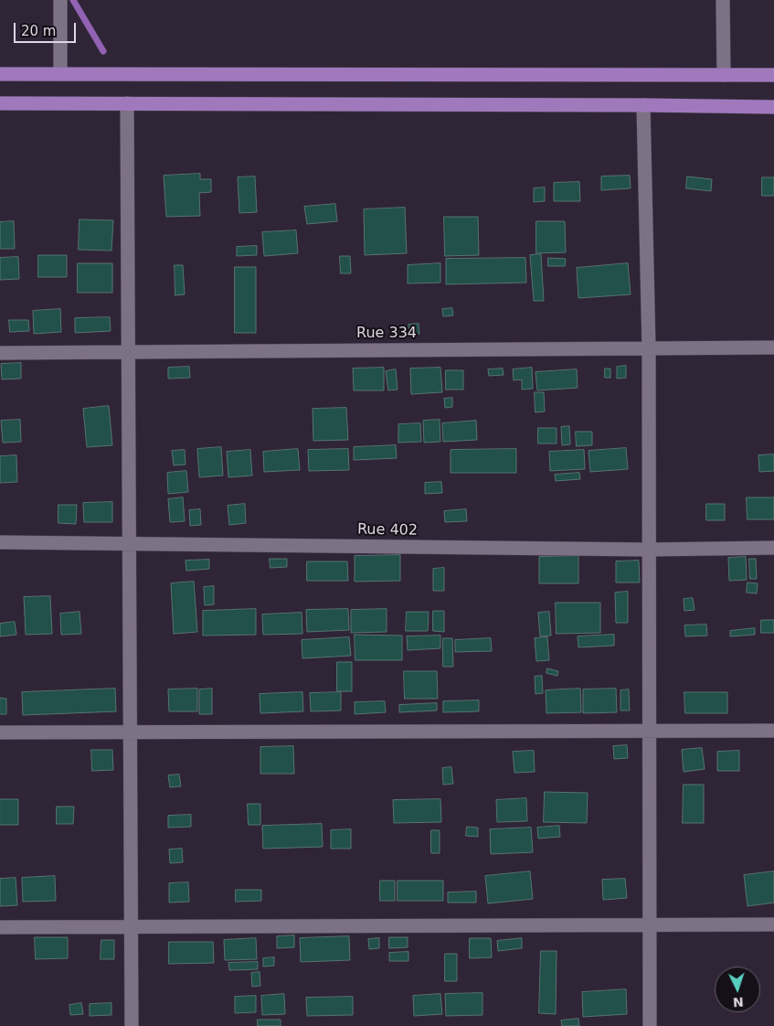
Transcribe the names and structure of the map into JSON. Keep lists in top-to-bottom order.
{
  "streets": {
    "street": ["Rue 334", "Rue 402"]
  },
  "scale_bar": "20 m",
  "north": "bottom"
}
